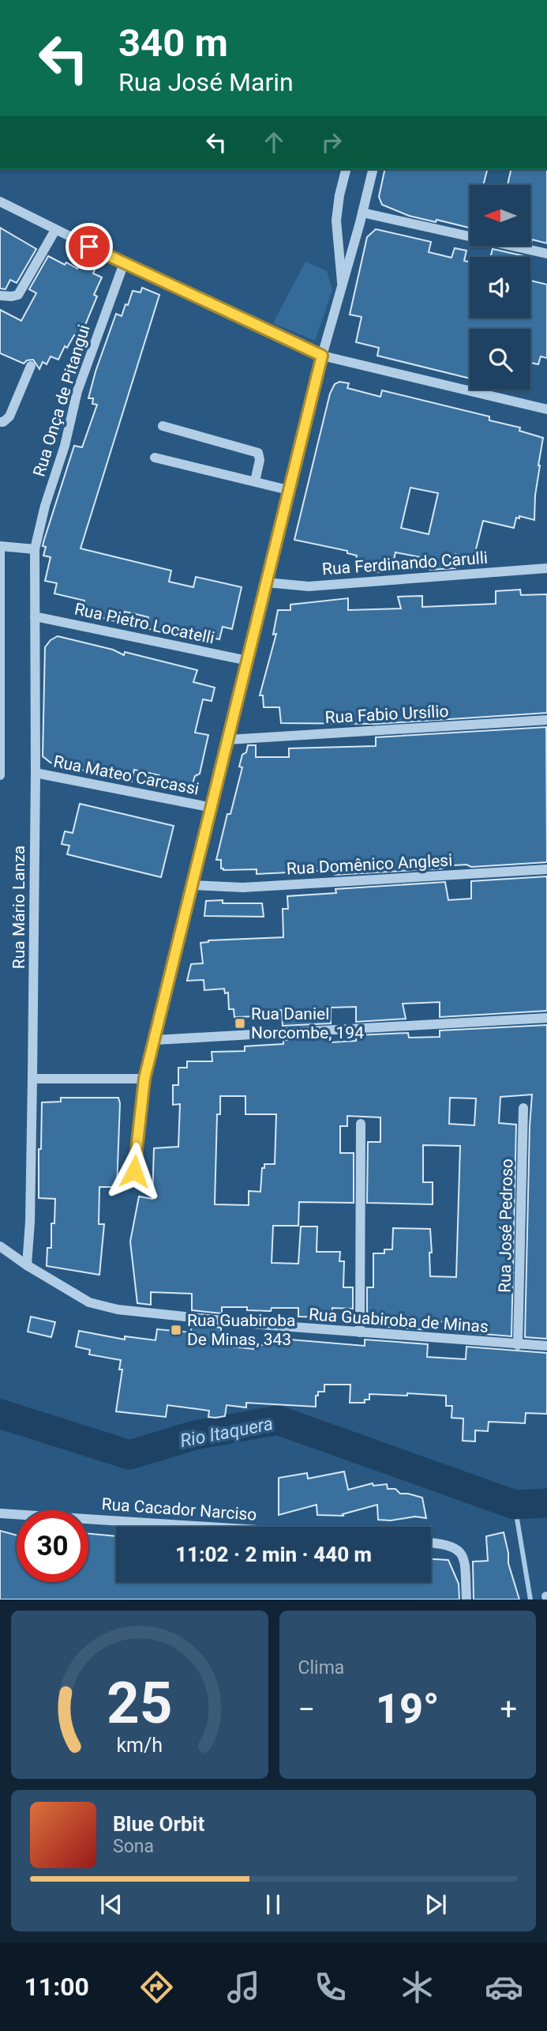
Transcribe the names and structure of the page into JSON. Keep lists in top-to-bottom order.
{
  "streets": {
    "street": [
      "Rua Onça de Pitangui",
      "Rua Ferdinando Carulli",
      "Rua Pietro Locatelli",
      "Rua Fabio Ursílio",
      "Rua Mateo Carcassi",
      "Rua Domênico Anglesi",
      "Rua Mário Lanza",
      "Rua José Pedroso",
      "Rua Guabiroba de Minas",
      "Rua Cacador Narciso"
    ]
  },
  "crossings": [
    ["Rua Onça de Pitangui", "Rua Mário Lanza"],
    ["Rua Pietro Locatelli", "Rua Mário Lanza"],
    ["Rua Mateo Carcassi", "Rua Mário Lanza"],
    ["Rua Mário Lanza", "Rua Guabiroba de Minas"],
    ["Rua José Pedroso", "Rua Guabiroba de Minas"]
  ],
  "water": ["Rio Itaquera"],
  "places": {
    "transit": ["Rua Daniel Norcombe, 194", "Rua Guabiroba De Minas, 343"]
  },
  "north": "left",
  "page": {
    "turn": ["340 m", "Rua José Marin"],
    "limit": "30",
    "trip": "11:02 · 2 min · 440 m",
    "tile": "Clima",
    "heat": ["−", "19°", "+"],
    "song": ["Blue Orbit", "Sona"],
    "tabs": "11:00",
    "gauge": ["25", "km/h"]
  }
}
